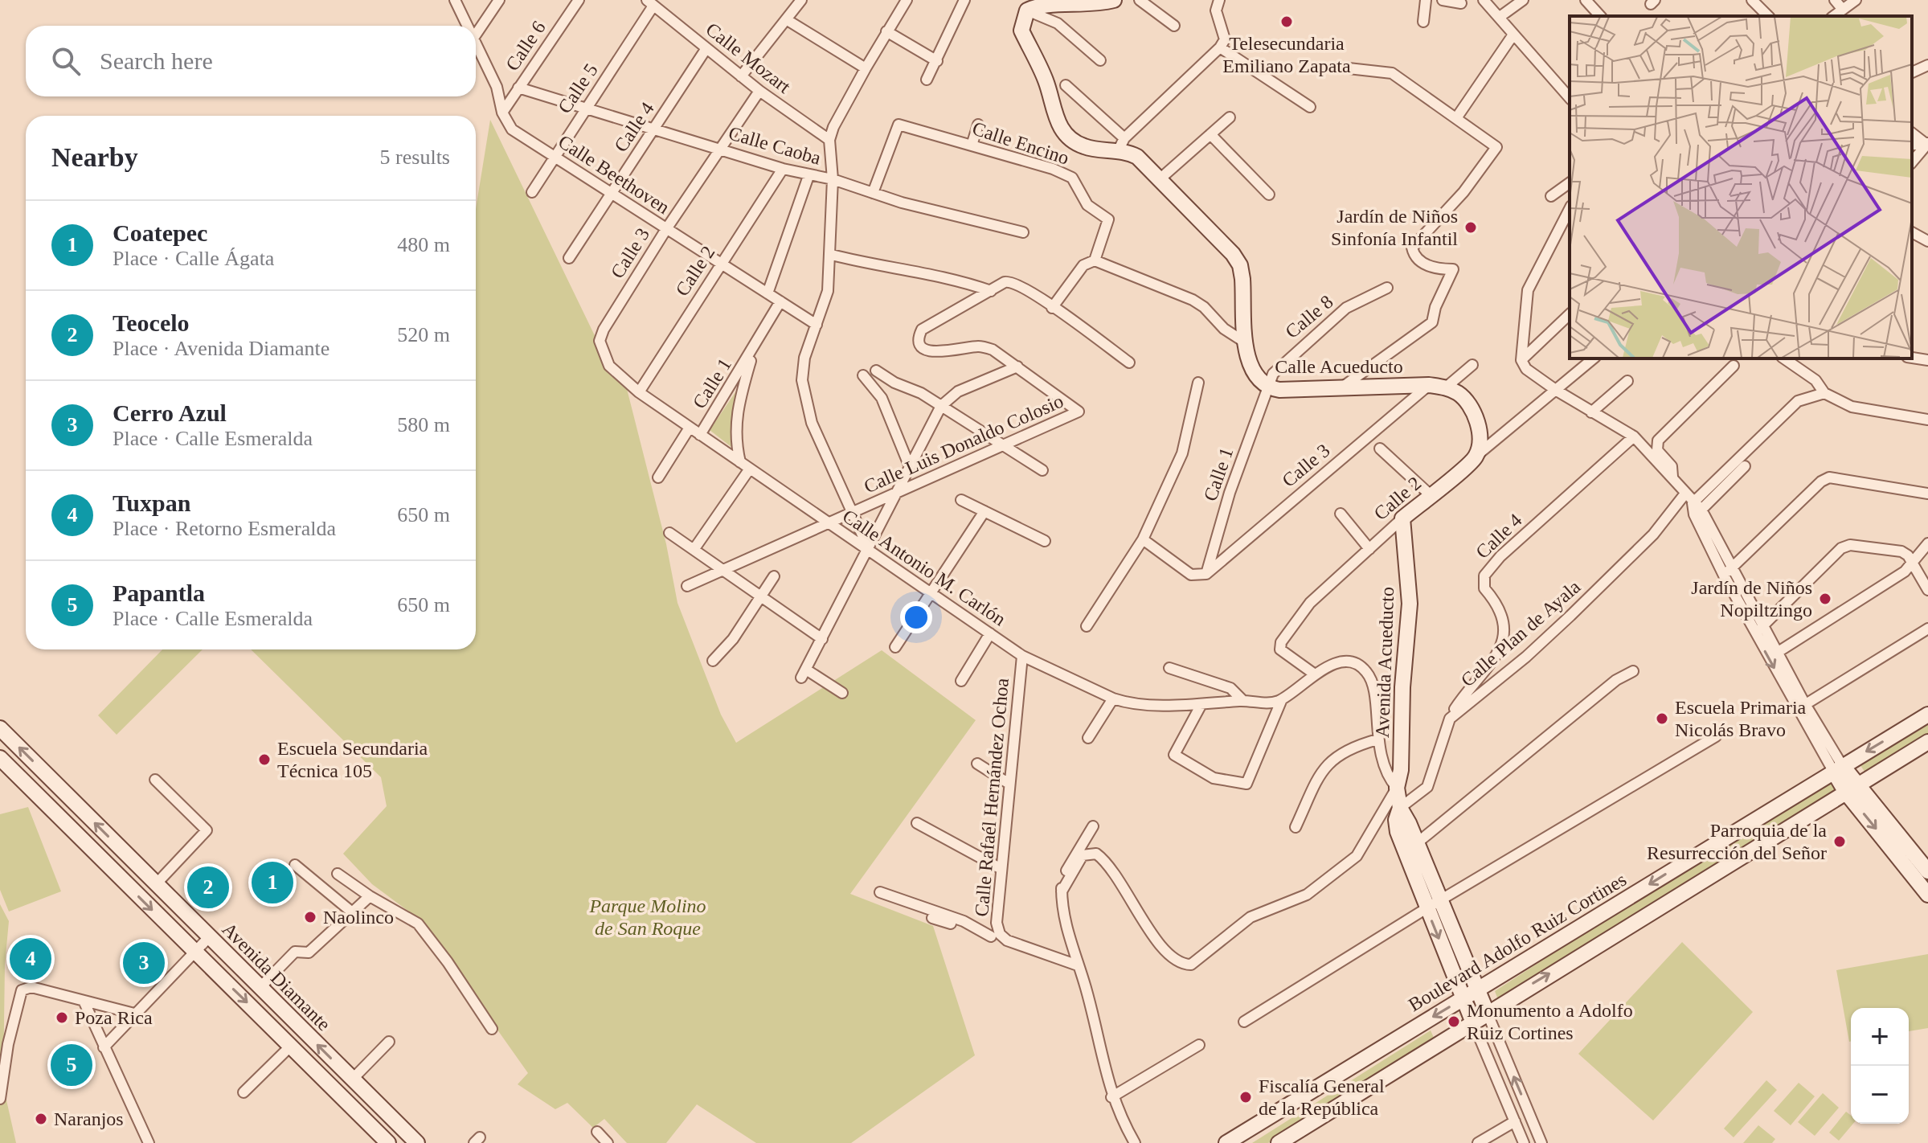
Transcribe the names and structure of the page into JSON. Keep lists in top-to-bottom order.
{
  "streets": {
    "main road": [
      "Calle 2",
      "Calle Acueducto",
      "Avenida Acueducto",
      "Boulevard Adolfo Ruiz Cortines",
      "Avenida Diamante"
    ],
    "street": [
      "Calle 6",
      "Calle Mozart",
      "Calle 5",
      "Calle 4",
      "Calle Encino",
      "Calle Caoba",
      "Calle Beethoven",
      "Calle 3",
      "Calle 8",
      "Calle 1",
      "Calle Luis Donaldo Colosio",
      "Calle Antonio M. Carlón",
      "Calle Plan de Ayala",
      "Calle Rafaél Hernández Ochoa"
    ]
  },
  "crossings": [
    ["Calle 6", "Calle Caoba"],
    ["Calle 6", "Calle Beethoven"],
    ["Calle Mozart", "Calle 5"],
    ["Calle Mozart", "Calle 4"],
    ["Calle Mozart", "Calle 3"],
    ["Calle 5", "Calle Caoba"],
    ["Calle 5", "Calle Beethoven"],
    ["Calle 4", "Calle Caoba"],
    ["Calle 4", "Calle Beethoven"],
    ["Calle 4", "Calle Plan de Ayala"],
    ["Calle Encino", "Calle Caoba"],
    ["Calle Caoba", "Calle 3"],
    ["Calle Caoba", "Calle 2"],
    ["Calle Beethoven", "Calle 3"],
    ["Calle Beethoven", "Calle 2"],
    ["Calle Beethoven", "Calle 1"],
    ["Calle 3", "Calle Acueducto"],
    ["Calle 3", "Calle 1"],
    ["Calle 3", "Calle Antonio M. Carlón"],
    ["Calle 2", "Calle Antonio M. Carlón"],
    ["Calle 2", "Avenida Acueducto"],
    ["Calle 8", "Calle Acueducto"],
    ["Calle 8", "Calle 1"],
    ["Calle Acueducto", "Calle 1"],
    ["Calle 1", "Calle Antonio M. Carlón"],
    ["Calle Luis Donaldo Colosio", "Calle Antonio M. Carlón"],
    ["Calle Antonio M. Carlón", "Calle Rafaél Hernández Ochoa"],
    ["Avenida Acueducto", "Boulevard Adolfo Ruiz Cortines"]
  ],
  "parks": ["Parque Molino de San Roque"],
  "places": [
    "Telesecundaria Emiliano Zapata",
    "Jardín de Niños Sinfonía Infantil",
    "Jardín de Niños Nopiltzingo",
    "Escuela Primaria Nicolás Bravo",
    "Escuela Secundaria Técnica 105",
    "Parroquia de la Resurrección del Señor",
    "Naolinco",
    "Poza Rica",
    "Monumento a Adolfo Ruiz Cortines",
    "Fiscalía General de la República",
    "Naranjos"
  ],
  "page": {
    "search": "Search here",
    "heading": ["Nearby", "5 results"],
    "list": [
      {
        "mark": "1",
        "name": "Coatepec",
        "note": "Place · Calle Ágata",
        "value": "480 m"
      },
      {
        "mark": "2",
        "name": "Teocelo",
        "note": "Place · Avenida Diamante",
        "value": "520 m"
      },
      {
        "mark": "3",
        "name": "Cerro Azul",
        "note": "Place · Calle Esmeralda",
        "value": "580 m"
      },
      {
        "mark": "4",
        "name": "Tuxpan",
        "note": "Place · Retorno Esmeralda",
        "value": "650 m"
      },
      {
        "mark": "5",
        "name": "Papantla",
        "note": "Place · Calle Esmeralda",
        "value": "650 m"
      }
    ],
    "pins": [
      "1",
      "2",
      "4",
      "3",
      "5"
    ],
    "map_buttons": ["+", "−"]
  }
}
